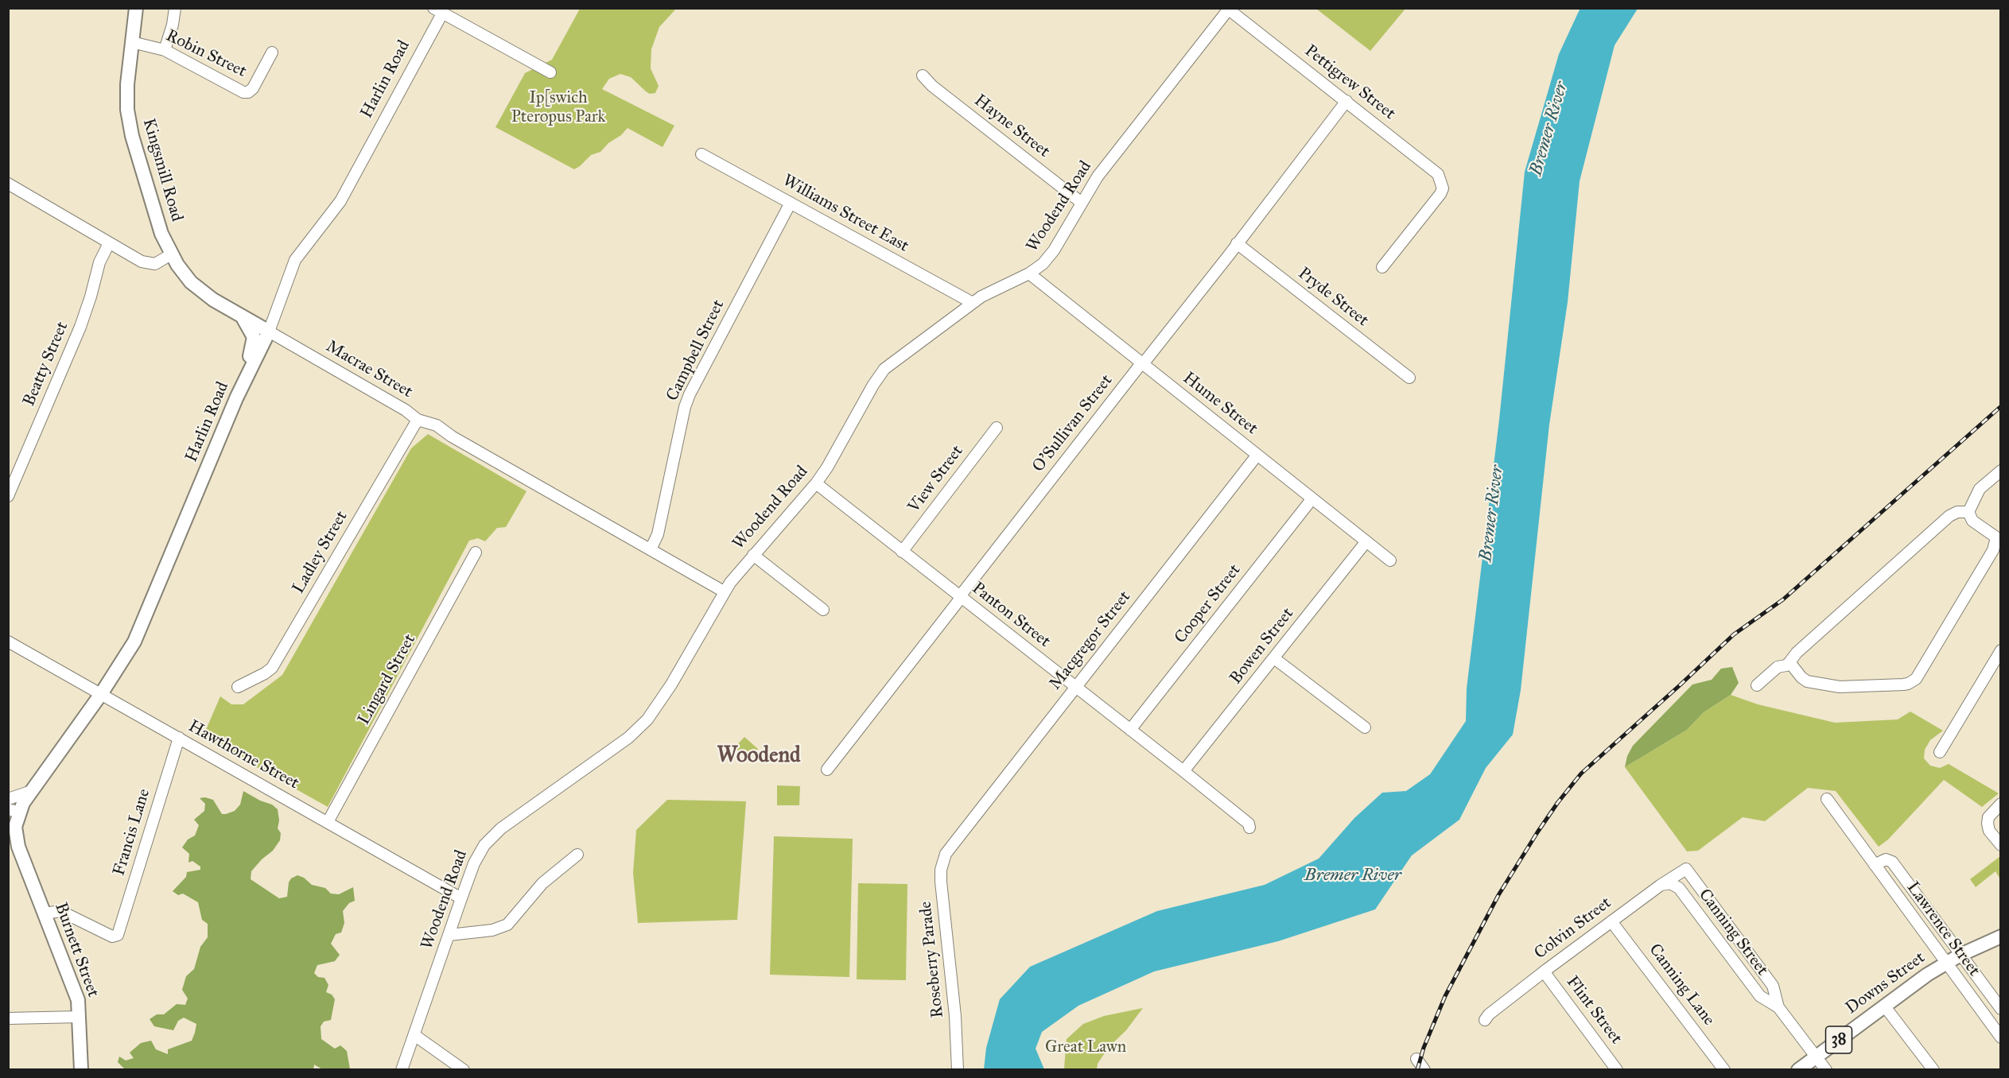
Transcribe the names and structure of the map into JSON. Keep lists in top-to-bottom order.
{
  "streets": {
    "main road": [
      "Harlin Road",
      "Kingsmill Road",
      "Macrae Street",
      "Burnett Street",
      "Downs Street",
      "38"
    ],
    "street": [
      "Robin Street",
      "Pettigrew Street",
      "Hayne Street",
      "Woodend Road",
      "Williams Street East",
      "Pryde Street",
      "Campbell Street",
      "Beatty Street",
      "Hume Street",
      "O'Sullivan Street",
      "View Street",
      "Ladley Street",
      "Cooper Street",
      "Panton Street",
      "Macgregor Street",
      "Bowen Street",
      "Lingard Street",
      "Hawthorne Street",
      "Francis Lane",
      "Colvin Street",
      "Lawrence Street",
      "Canning Street",
      "Roseberry Parade",
      "Canning Lane",
      "Flint Street"
    ]
  },
  "crossings": [
    ["Robin Street", "Kingsmill Road"],
    ["Harlin Road", "Macrae Street"],
    ["Harlin Road", "Hawthorne Street"],
    ["Harlin Road", "Burnett Street"],
    ["Pettigrew Street", "Woodend Road"],
    ["Pettigrew Street", "O'Sullivan Street"],
    ["Hayne Street", "Woodend Road"],
    ["Kingsmill Road", "Macrae Street"],
    ["Woodend Road", "Williams Street East"],
    ["Woodend Road", "Macrae Street"],
    ["Woodend Road", "Hume Street"],
    ["Woodend Road", "Panton Street"],
    ["Woodend Road", "Hawthorne Street"],
    ["Williams Street East", "Campbell Street"],
    ["Pryde Street", "O'Sullivan Street"],
    ["Campbell Street", "Macrae Street"],
    ["Macrae Street", "Ladley Street"],
    ["Hume Street", "O'Sullivan Street"],
    ["Hume Street", "Cooper Street"],
    ["Hume Street", "Macgregor Street"],
    ["Hume Street", "Bowen Street"],
    ["O'Sullivan Street", "Panton Street"],
    ["View Street", "Panton Street"],
    ["Cooper Street", "Panton Street"],
    ["Panton Street", "Macgregor Street"],
    ["Panton Street", "Bowen Street"],
    ["Macgregor Street", "Roseberry Parade"],
    ["Lingard Street", "Hawthorne Street"],
    ["Hawthorne Street", "Francis Lane"],
    ["Francis Lane", "Burnett Street"],
    ["Colvin Street", "Canning Street"],
    ["Colvin Street", "Canning Lane"],
    ["Colvin Street", "Flint Street"],
    ["Lawrence Street", "Downs Street"],
    ["Canning Street", "Downs Street"]
  ],
  "districts": ["Woodend"],
  "water": ["Bremer River"],
  "parks": ["Ip[swich Pteropus Park", "Great Lawn"]
}
